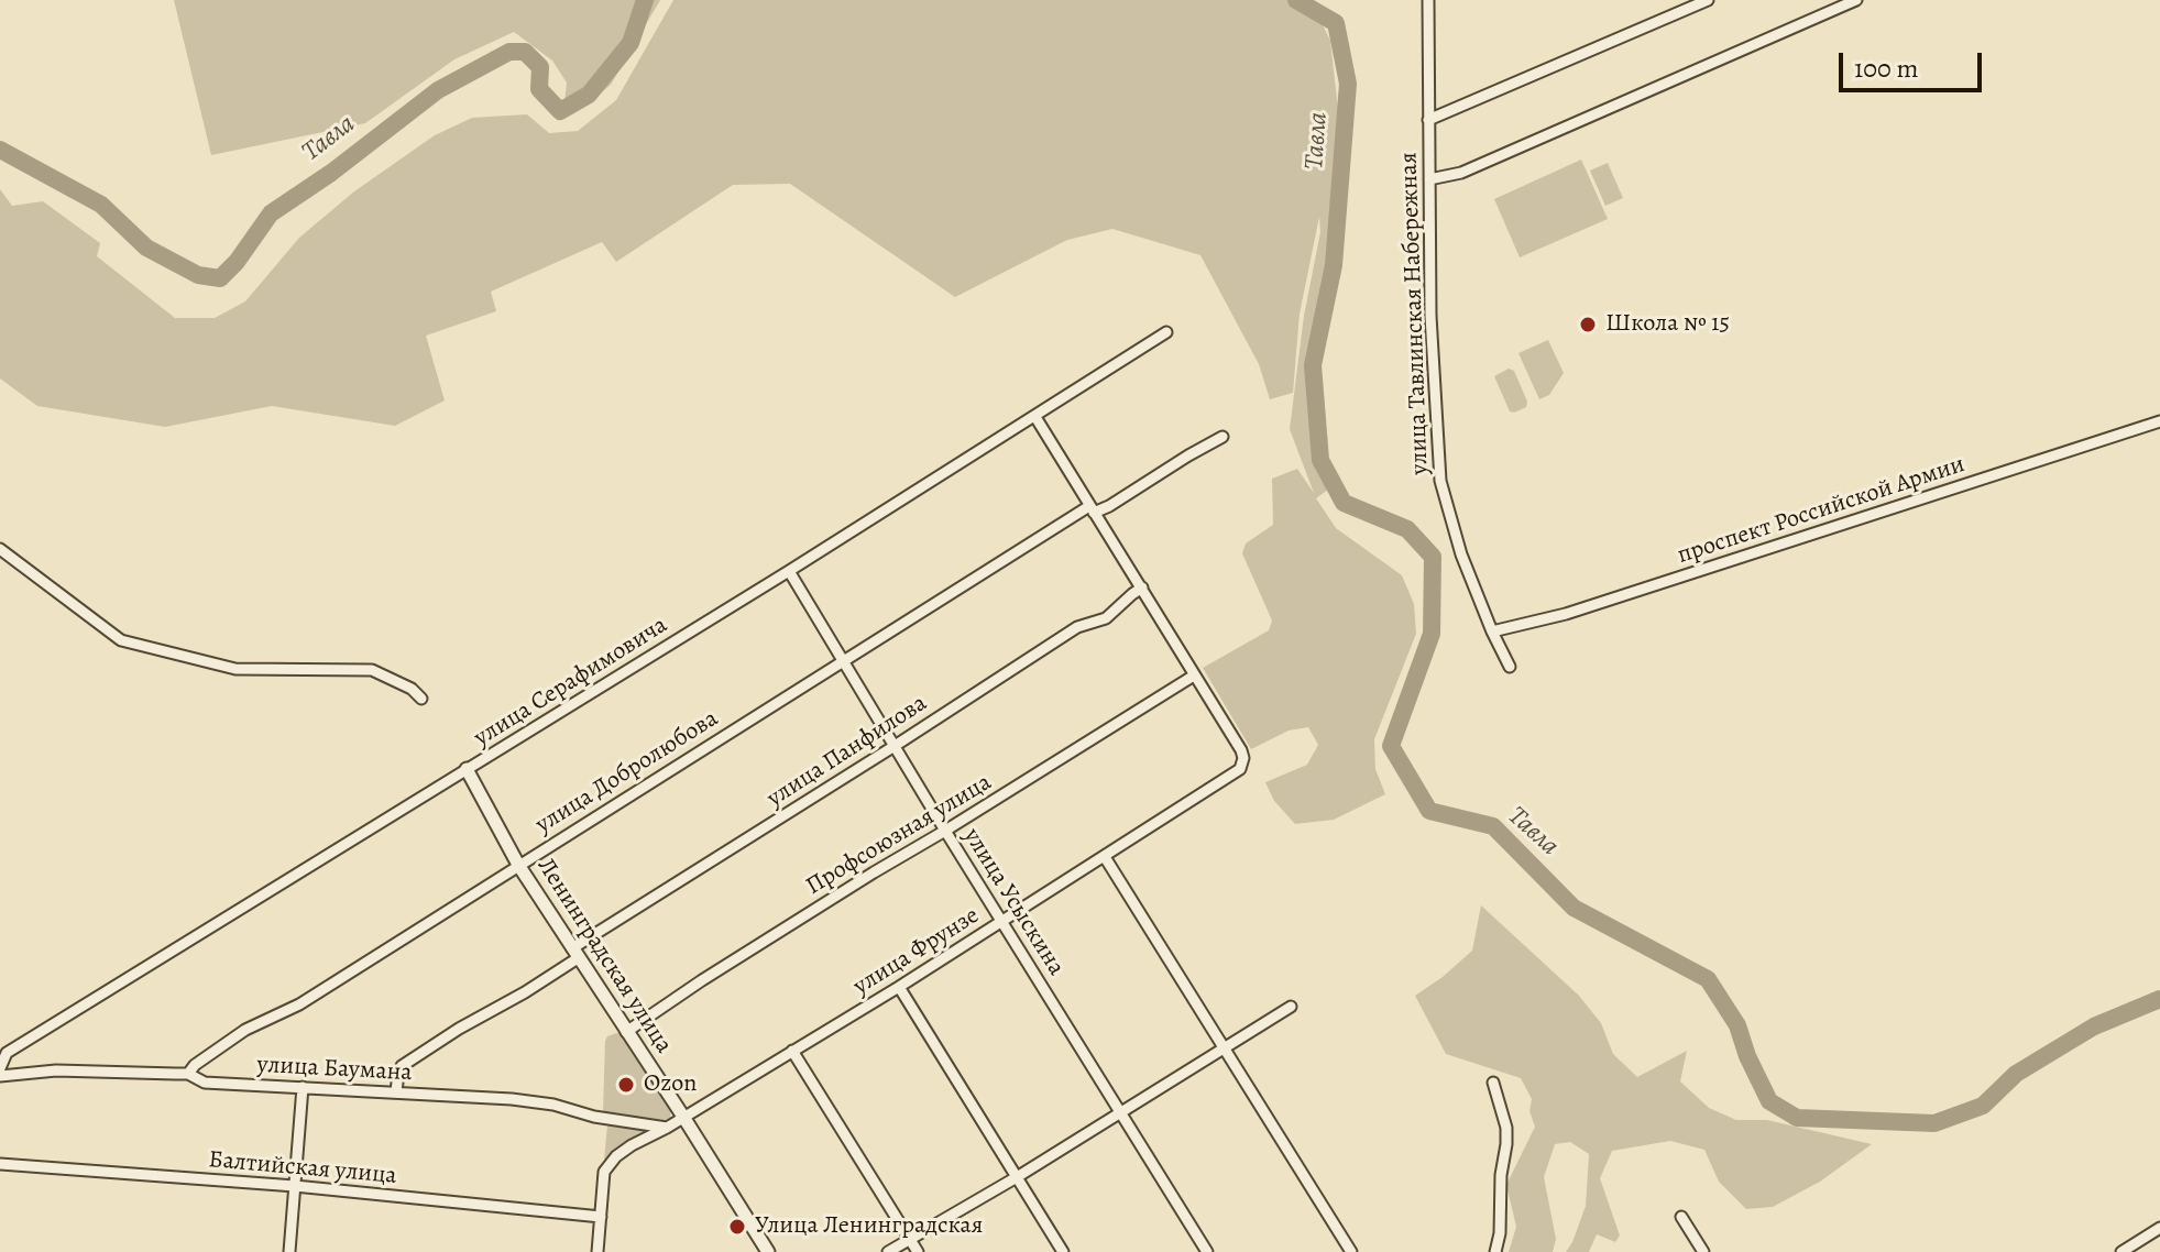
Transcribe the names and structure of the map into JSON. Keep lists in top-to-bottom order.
{
  "streets": {
    "street": [
      "улица Тавлинская Набережная",
      "проспект Российской Армии",
      "улица Серафимовича",
      "улица Панфилова",
      "улица Добролюбова",
      "Профсоюзная улица",
      "улица Усыскина",
      "улица Фрунзе",
      "Ленинградская улица",
      "улица Баумана",
      "Балтийская улица"
    ]
  },
  "crossings": [
    ["улица Тавлинская Набережная", "проспект Российской Армии"],
    ["улица Серафимовича", "улица Усыскина"],
    ["улица Серафимовича", "Ленинградская улица"],
    ["улица Панфилова", "улица Усыскина"],
    ["улица Панфилова", "Ленинградская улица"],
    ["улица Панфилова", "улица Баумана"],
    ["улица Добролюбова", "улица Усыскина"],
    ["улица Добролюбова", "Ленинградская улица"],
    ["улица Добролюбова", "улица Баумана"],
    ["Профсоюзная улица", "улица Усыскина"],
    ["Профсоюзная улица", "улица Фрунзе"],
    ["Профсоюзная улица", "Ленинградская улица"],
    ["улица Усыскина", "улица Фрунзе"],
    ["улица Фрунзе", "Ленинградская улица"],
    ["улица Фрунзе", "улица Баумана"],
    ["улица Фрунзе", "Балтийская улица"]
  ],
  "water": ["Тавла"],
  "places": ["Школа № 15", "Ozon", "Улица Ленинградская"],
  "scale_bar": "100 m"
}
